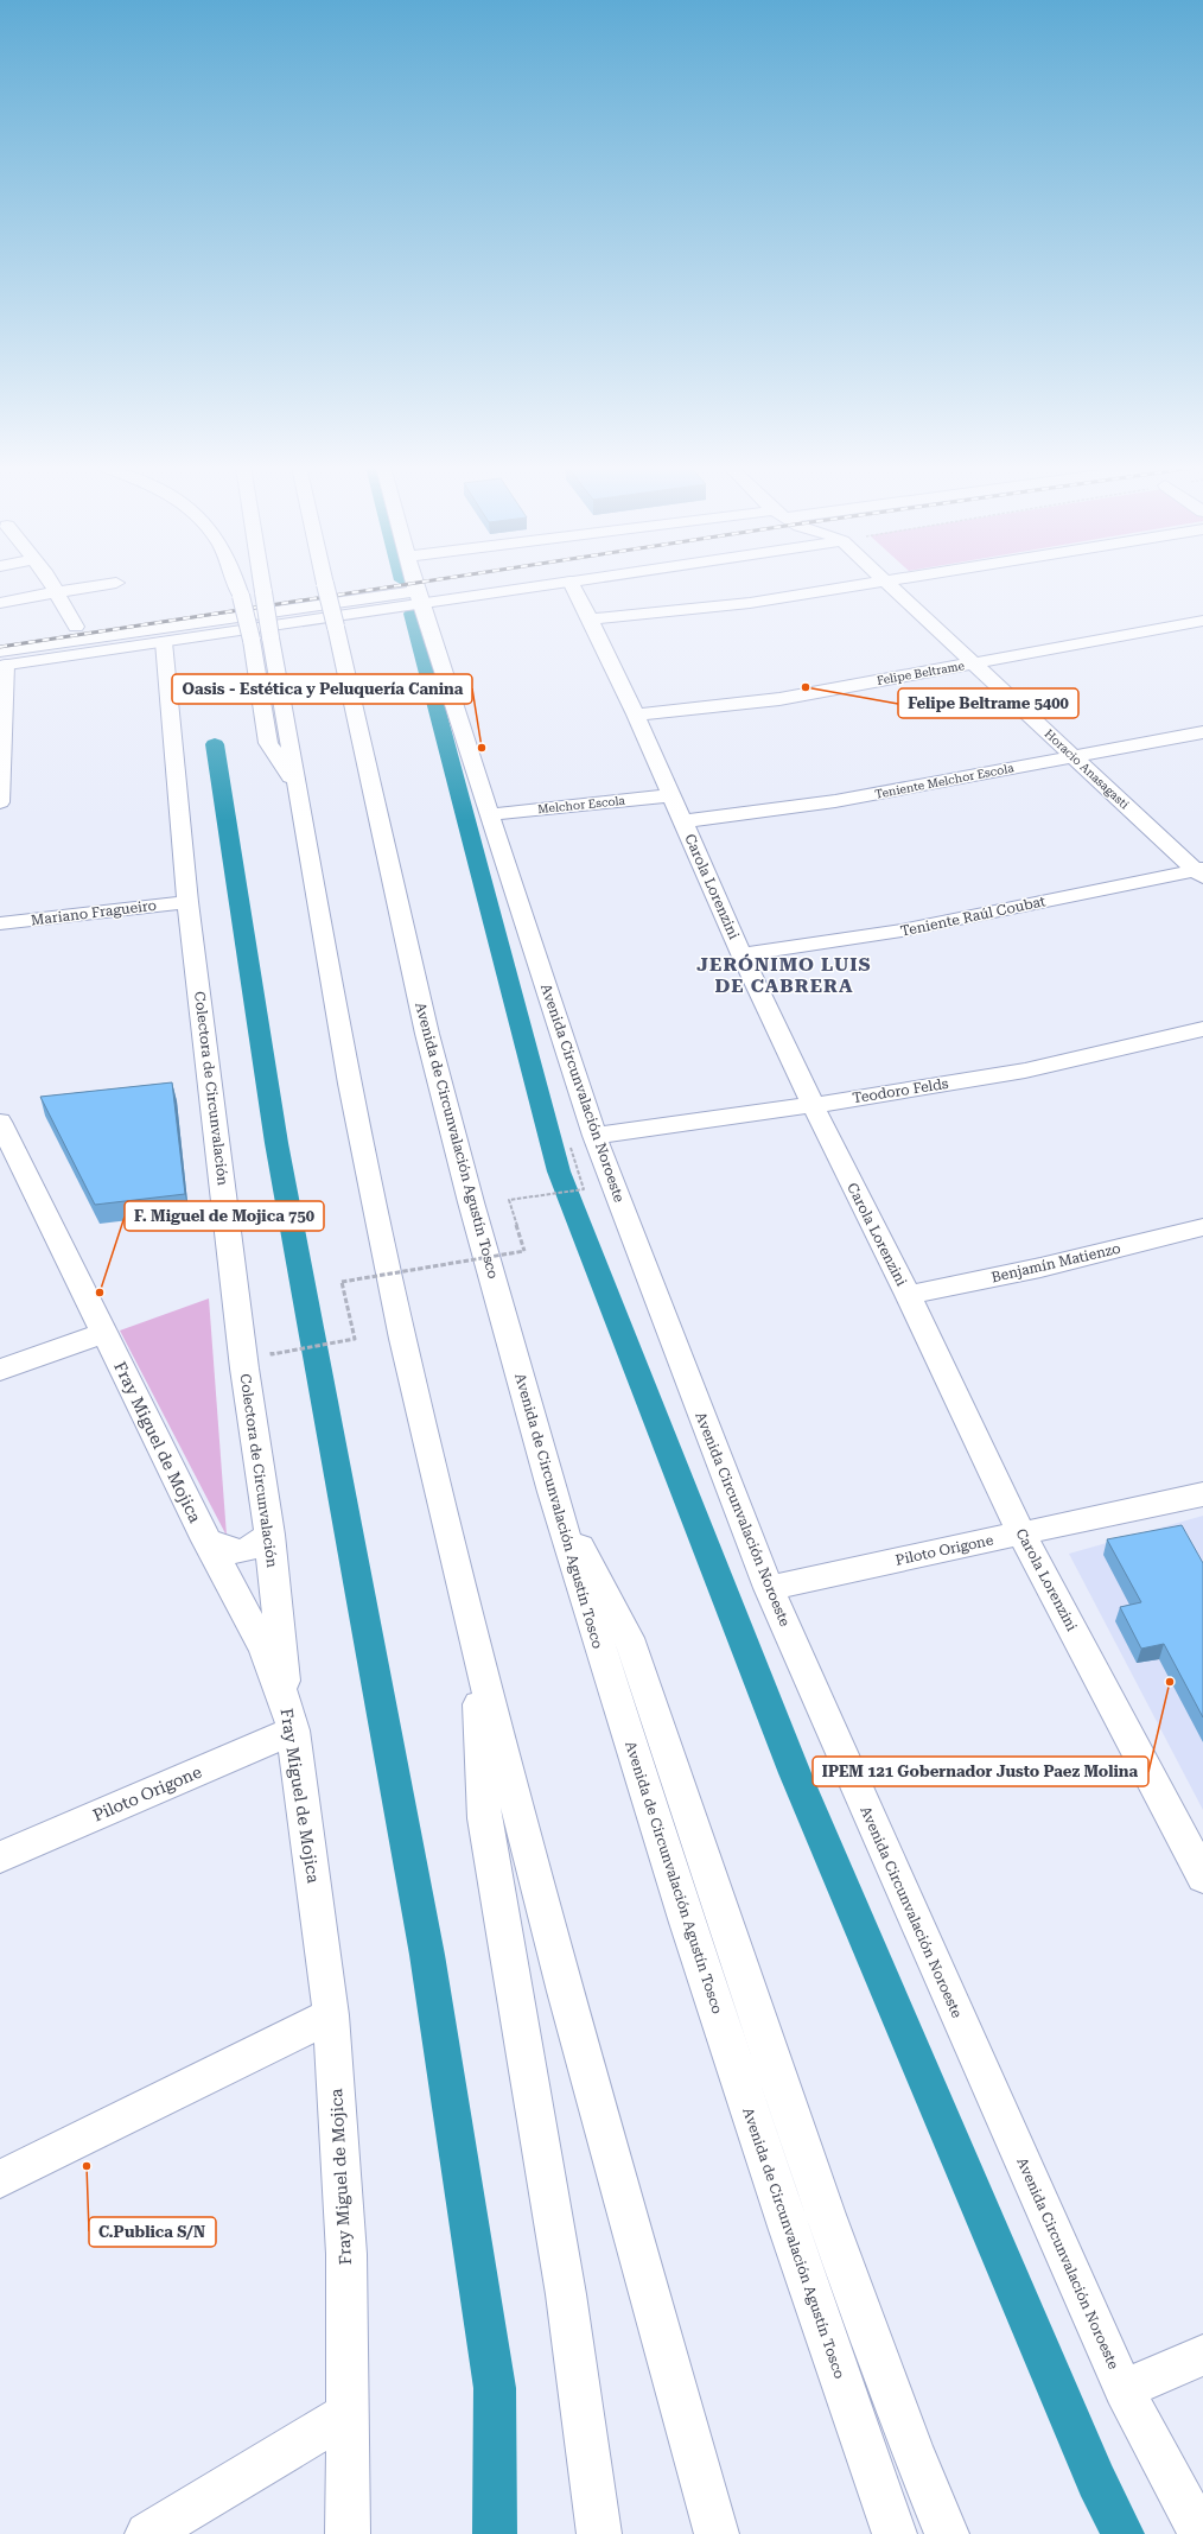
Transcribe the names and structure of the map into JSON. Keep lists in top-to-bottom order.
{
  "streets": {
    "main road": [
      "Felipe Beltrame",
      "Horacio Anasagasti",
      "Teniente Melchor Escola",
      "Melchor Escola",
      "Carola Lorenzini",
      "Mariano Fragueiro",
      "Teniente Raúl Coubat",
      "Colectora de Circunvalación",
      "Teodoro Felds",
      "Avenida Circunvalación Noroeste",
      "Avenida de Circunvalación Agustín Tosco",
      "Benjamín Matienzo",
      "Fray Miguel de Mojica",
      "Piloto Origone"
    ]
  },
  "crossings": [
    ["Felipe Beltrame", "Horacio Anasagasti"],
    ["Felipe Beltrame", "Carola Lorenzini"],
    ["Horacio Anasagasti", "Teniente Melchor Escola"],
    ["Horacio Anasagasti", "Teniente Raúl Coubat"],
    ["Teniente Melchor Escola", "Carola Lorenzini"],
    ["Melchor Escola", "Carola Lorenzini"],
    ["Melchor Escola", "Avenida Circunvalación Noroeste"],
    ["Carola Lorenzini", "Teniente Raúl Coubat"],
    ["Carola Lorenzini", "Teodoro Felds"],
    ["Carola Lorenzini", "Benjamín Matienzo"],
    ["Carola Lorenzini", "Piloto Origone"],
    ["Mariano Fragueiro", "Colectora de Circunvalación"],
    ["Colectora de Circunvalación", "Fray Miguel de Mojica"],
    ["Colectora de Circunvalación", "Piloto Origone"],
    ["Teodoro Felds", "Avenida Circunvalación Noroeste"],
    ["Avenida Circunvalación Noroeste", "Piloto Origone"],
    ["Fray Miguel de Mojica", "Piloto Origone"]
  ],
  "districts": ["JERÓNIMO LUIS DE CABRERA"],
  "places": [
    "Felipe Beltrame 5400",
    "Oasis - Estética y Peluquería Canina",
    "F. Miguel de Mojica 750",
    "IPEM 121 Gobernador Justo Paez Molina",
    "C.Publica S/N"
  ]
}
